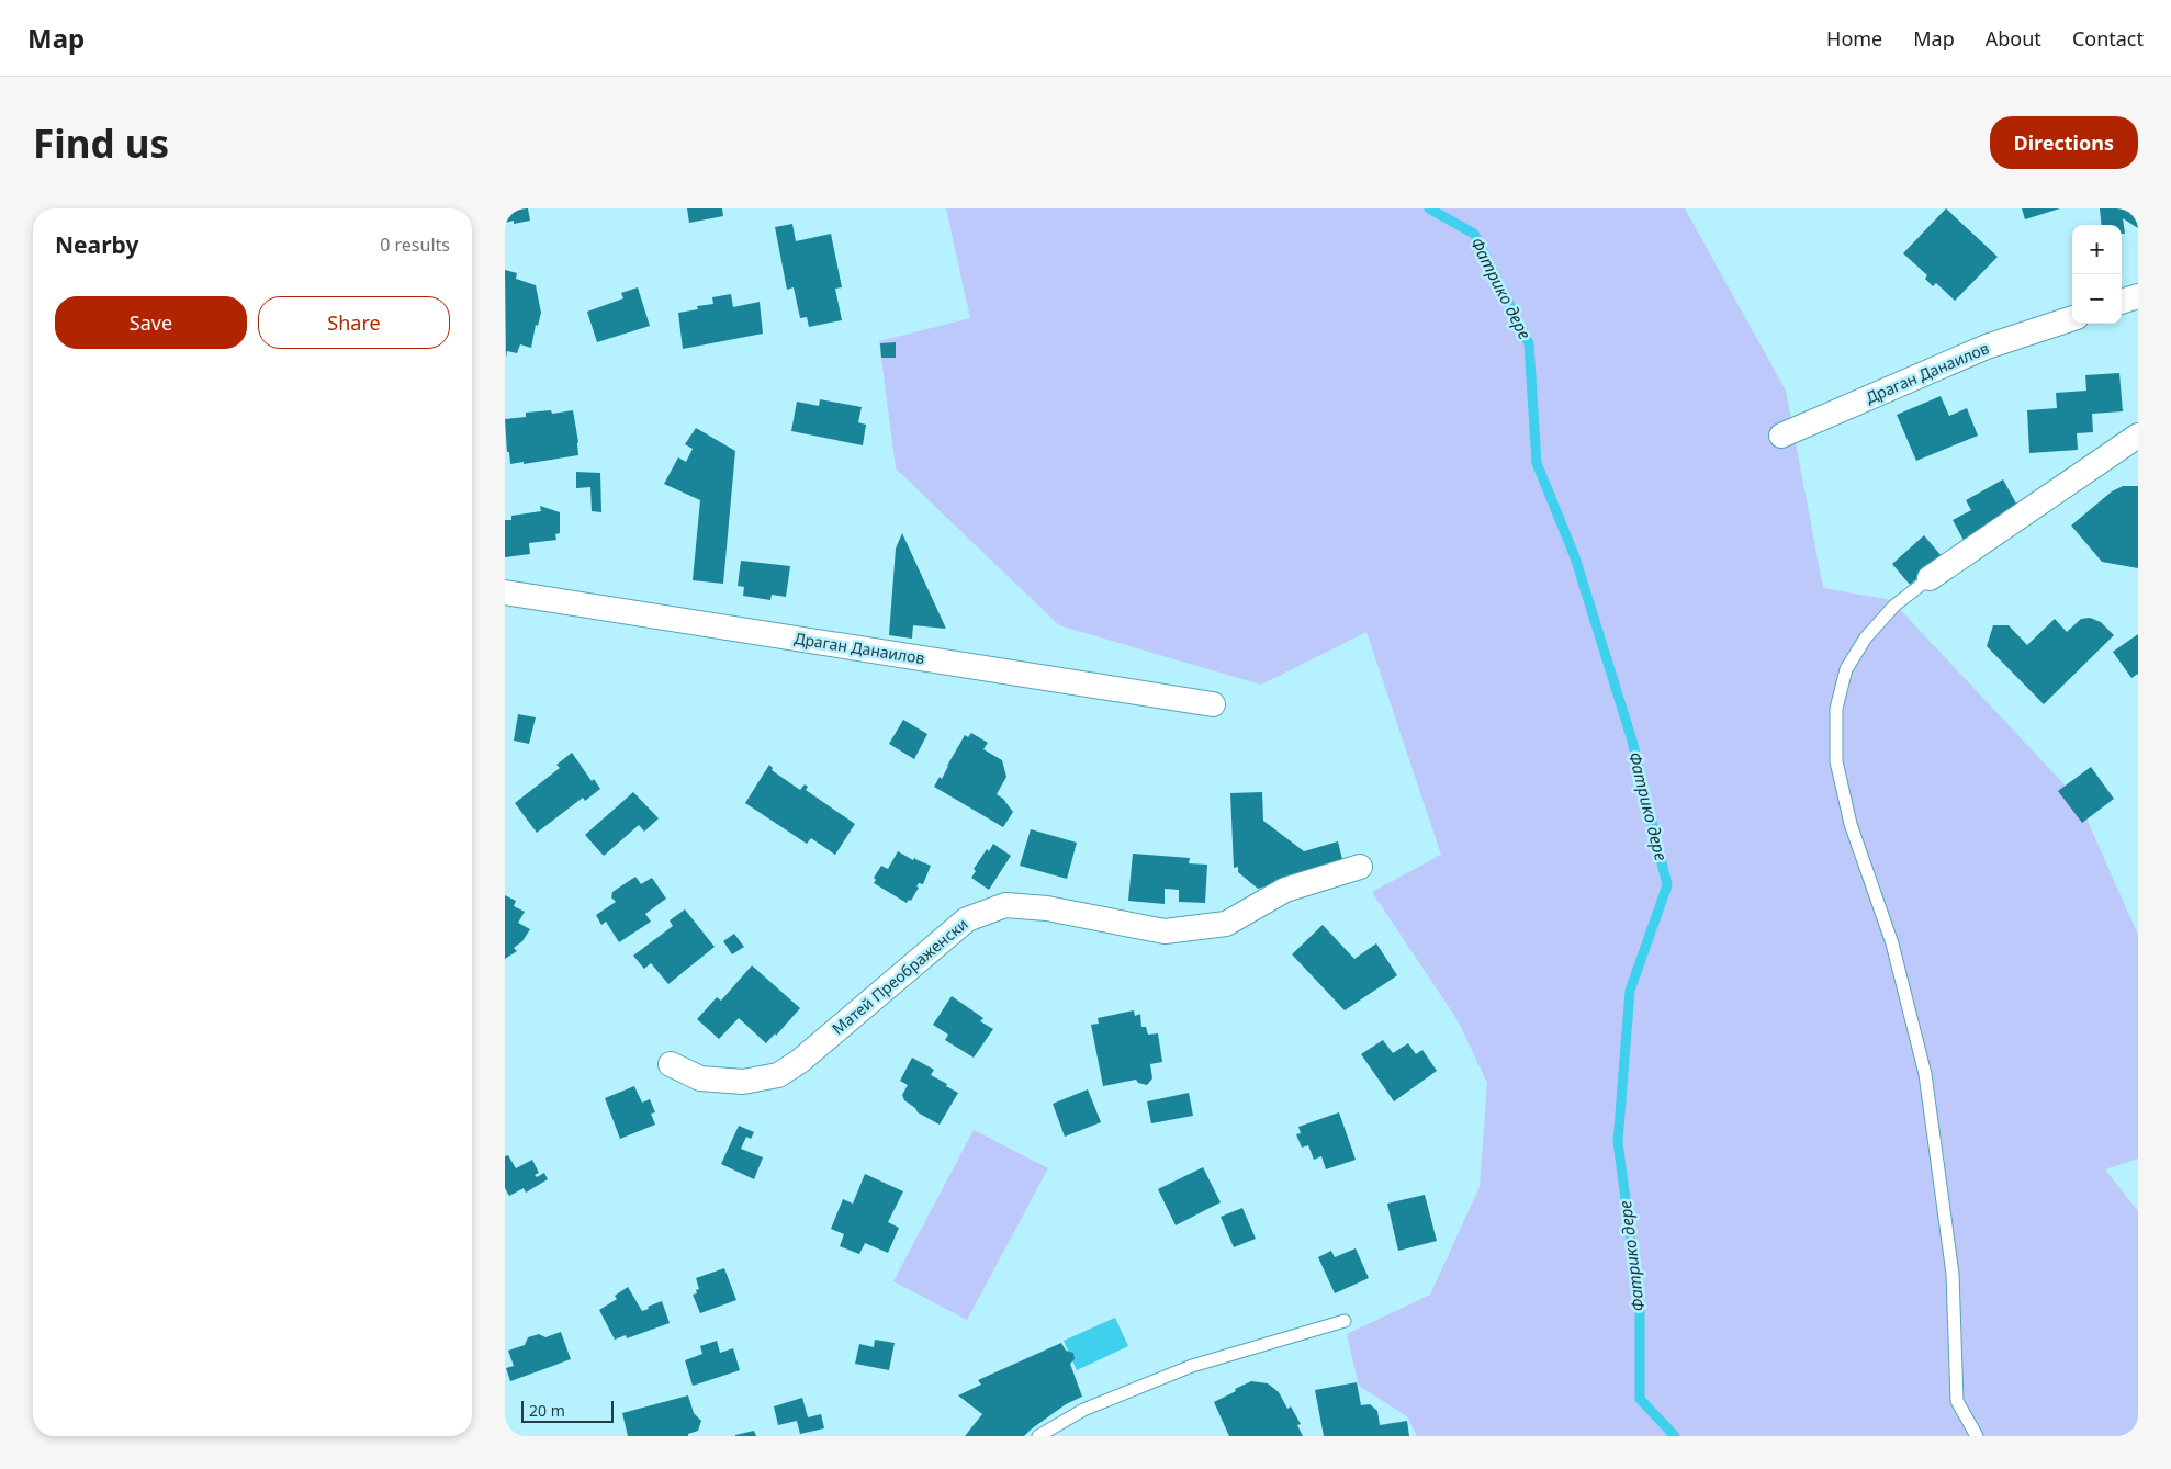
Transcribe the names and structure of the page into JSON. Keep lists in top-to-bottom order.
{
  "streets": {
    "street": ["Драган Данаилов", "Матей Преображенски"]
  },
  "water": ["Фатрико дере"],
  "scale_bar": "20 m",
  "page": {
    "header": "Map",
    "nav": [
      "Home",
      "Map",
      "About",
      "Contact"
    ],
    "buttons": [
      "Directions",
      ["Save", "Share"]
    ],
    "title": "Find us",
    "heading": ["Nearby", "0 results"],
    "map_buttons": ["+", "−"],
    "scale": "20 m"
  }
}
